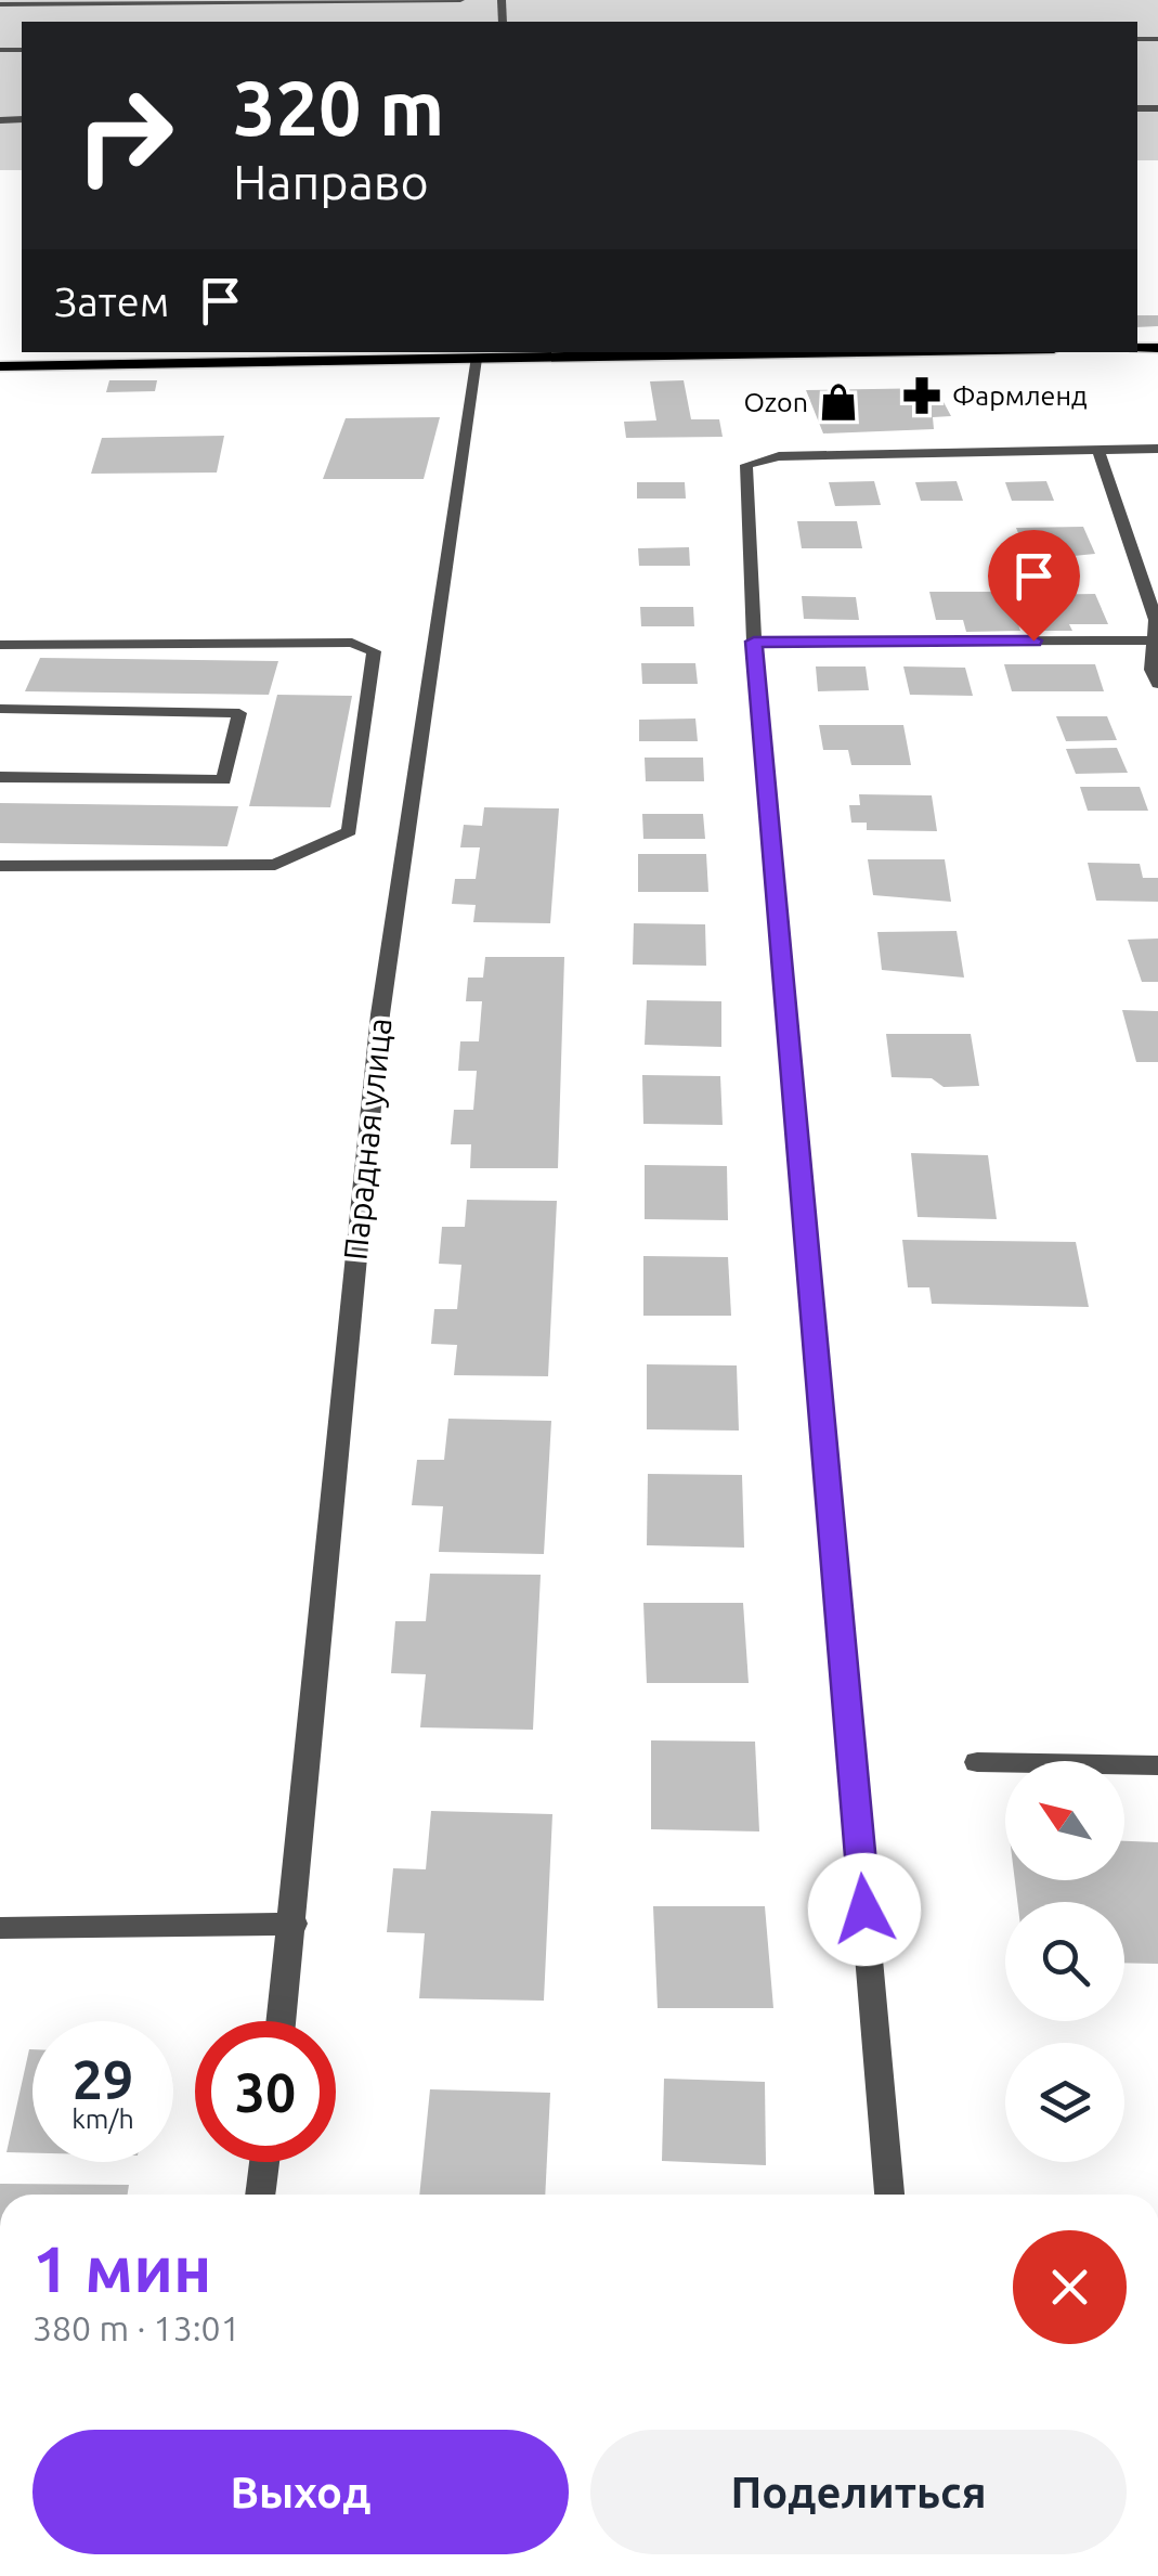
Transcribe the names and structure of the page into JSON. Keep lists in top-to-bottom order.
{
  "streets": {
    "street": ["Парадная улица"]
  },
  "places": {
    "pharmacy": ["Фармленд"],
    "shop": ["Ozon"]
  },
  "north": "top left",
  "page": {
    "turn": ["320 m", "Направо"],
    "then": "Затем",
    "speed": "29 km/h",
    "limit": "30",
    "heading": ["1 мин", "380 m · 13:01"],
    "buttons": ["Выход", "Поделиться"]
  }
}
